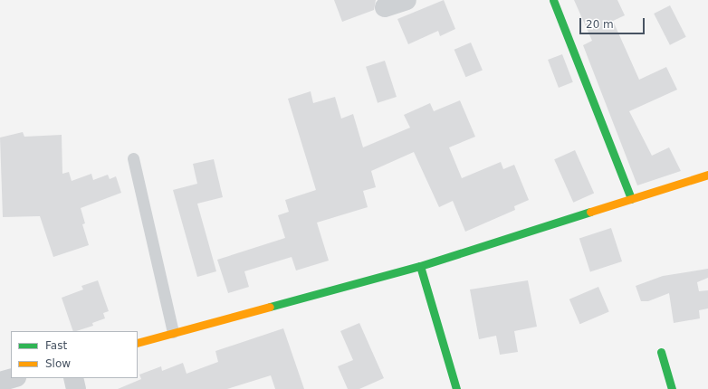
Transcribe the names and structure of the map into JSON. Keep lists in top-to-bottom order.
{
  "legend": ["Fast", "Slow"],
  "scale_bar": "20 m"
}
